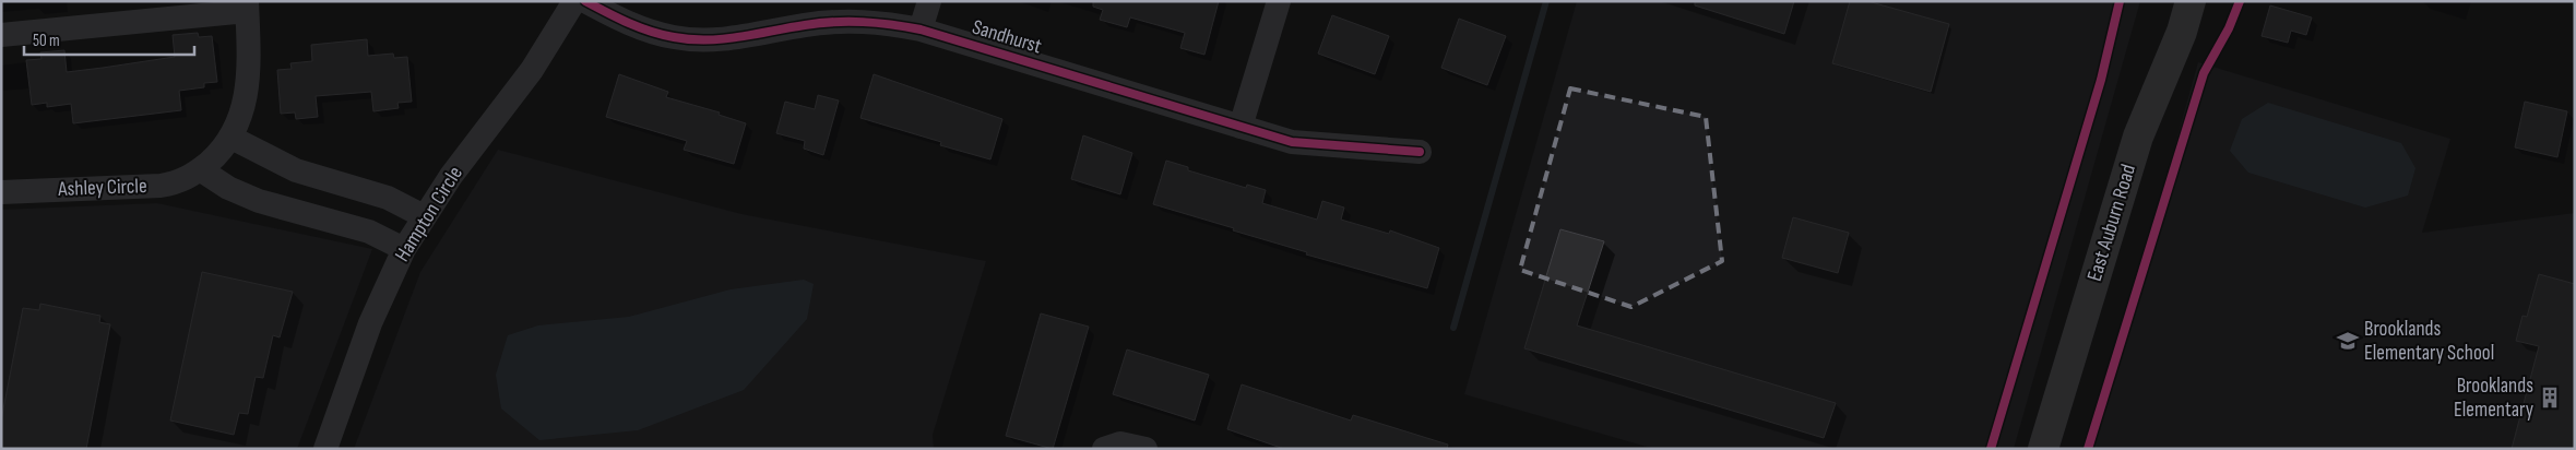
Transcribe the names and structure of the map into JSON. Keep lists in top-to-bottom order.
{
  "streets": {
    "main road": ["East Auburn Road"],
    "street": ["Sandhurst", "Ashley Circle", "Hampton Circle"]
  },
  "places": {
    "school or university": ["Brooklands Elementary School"],
    "building": ["Brooklands Elementary"]
  },
  "scale_bar": "50 m"
}
